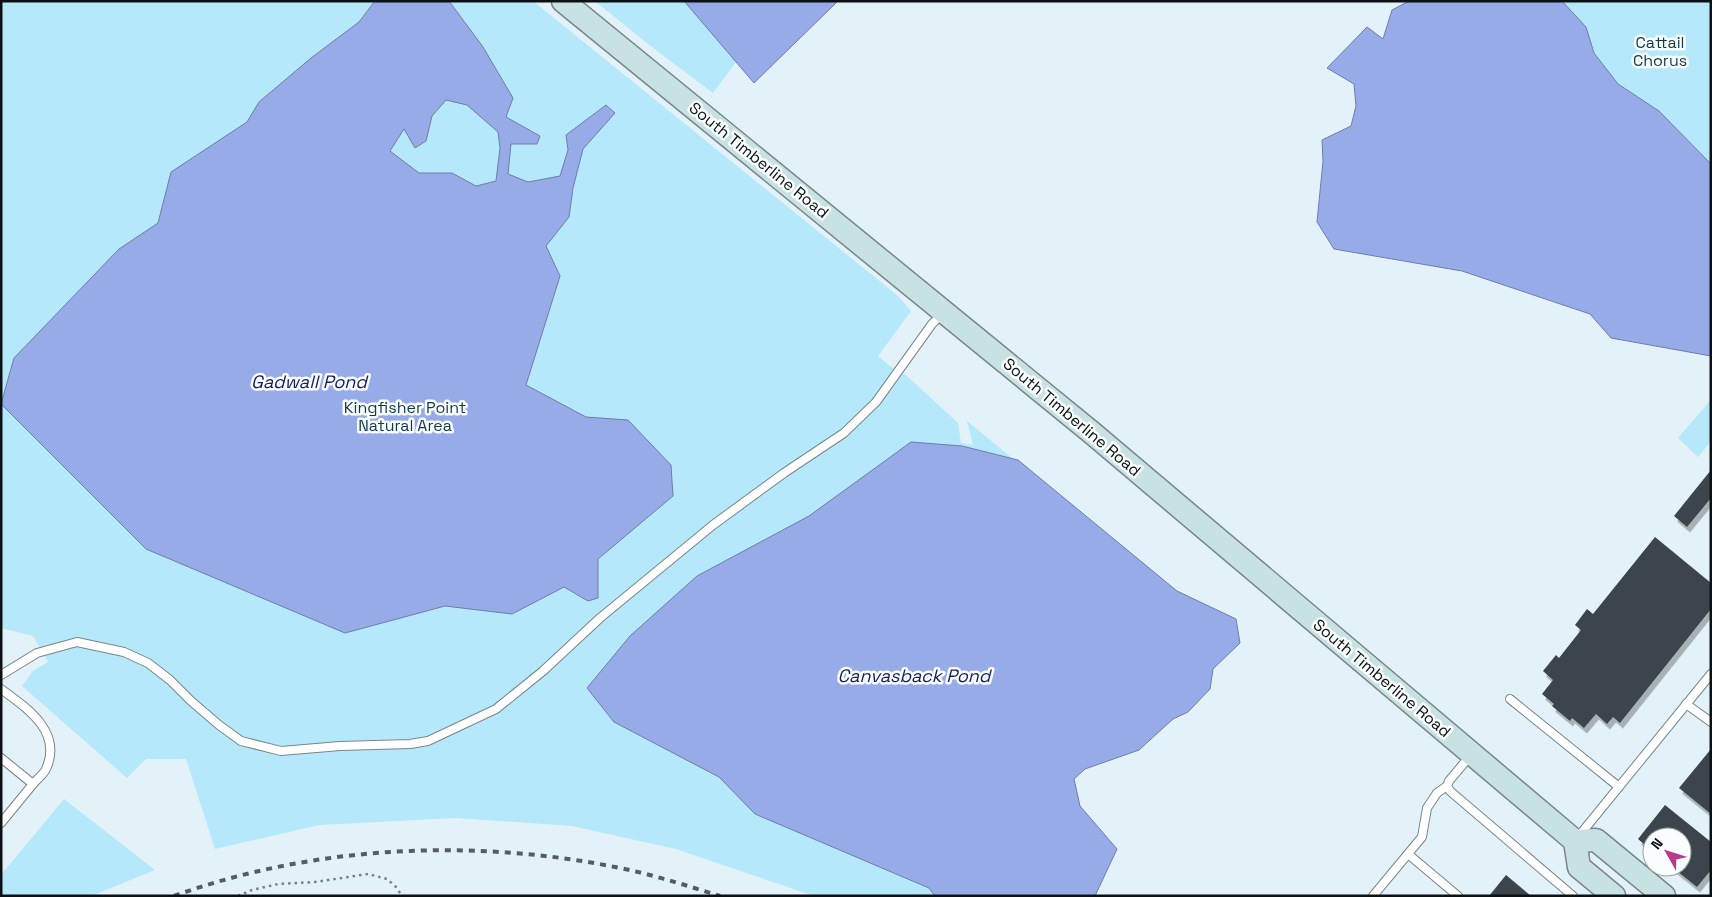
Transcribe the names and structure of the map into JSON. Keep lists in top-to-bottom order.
{
  "streets": {
    "main road": ["South Timberline Road"]
  },
  "water": ["Gadwall Pond", "Canvasback Pond"],
  "parks": ["Cattail Chorus", "Kingfisher Point Natural Area"],
  "north": "top left"
}
